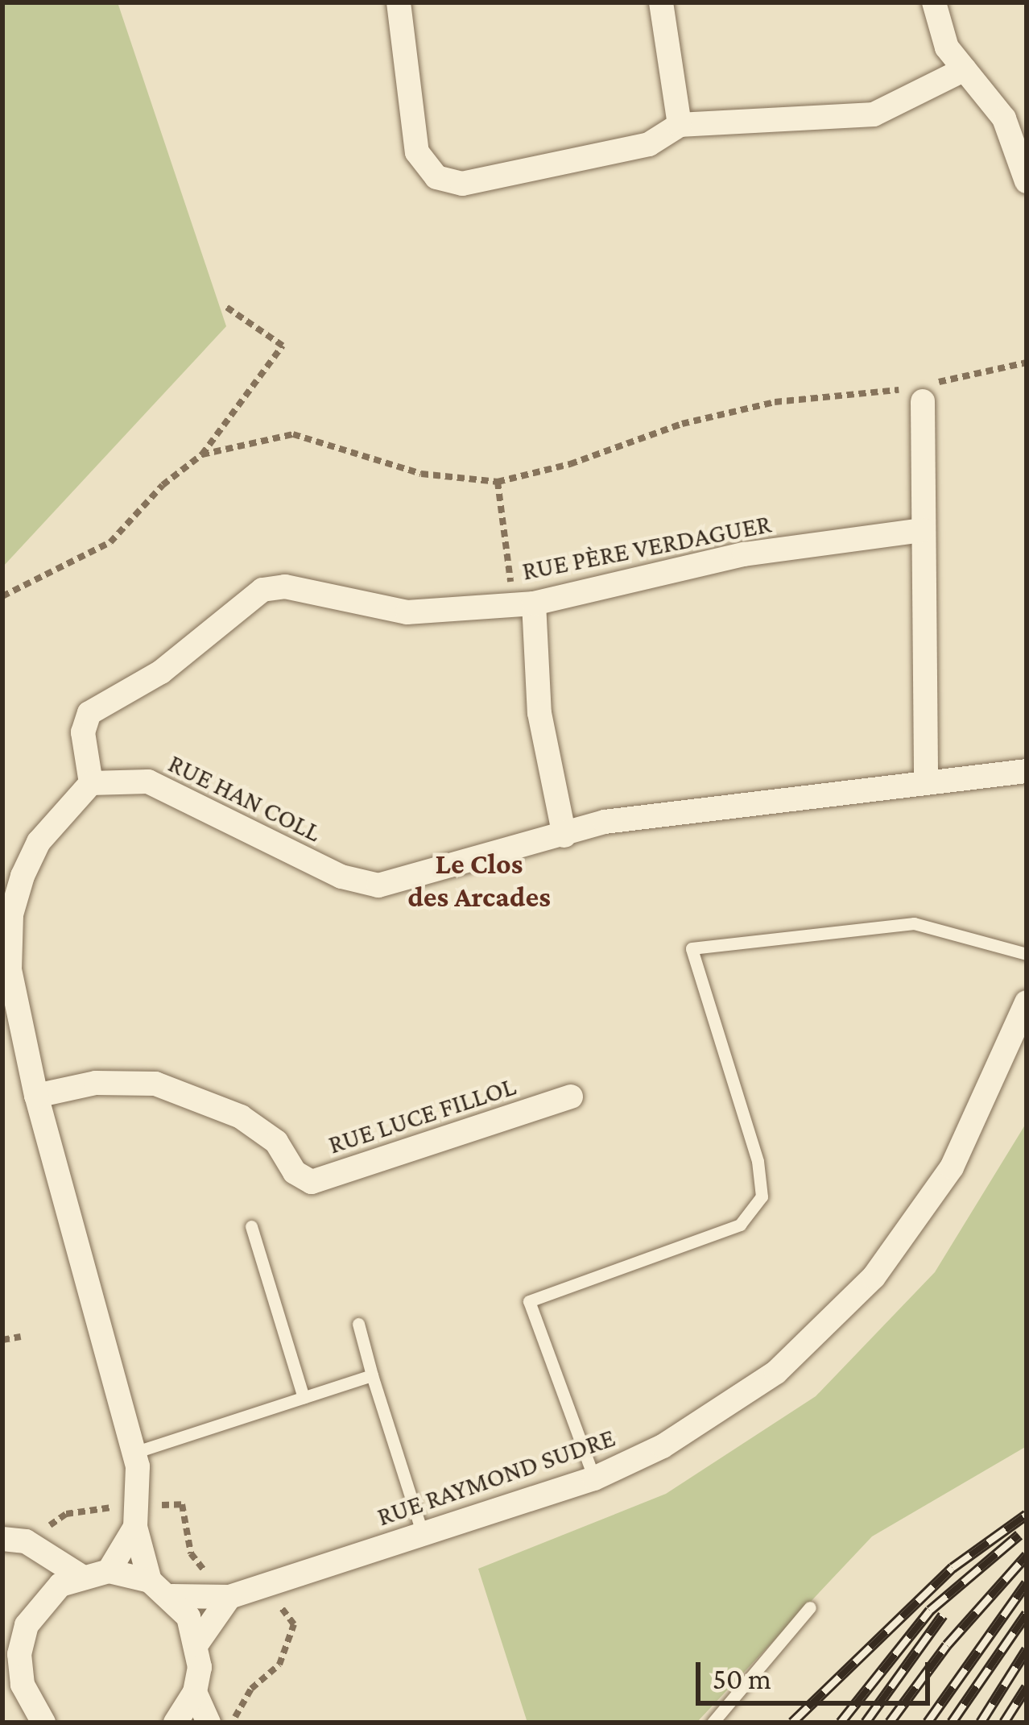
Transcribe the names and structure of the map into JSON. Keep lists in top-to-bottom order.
{
  "streets": {
    "street": [
      "RUE PÈRE VERDAGUER",
      "RUE HAN COLL",
      "RUE LUCE FILLOL",
      "RUE RAYMOND SUDRE"
    ]
  },
  "crossings": [
    ["RUE PÈRE VERDAGUER", "RUE HAN COLL"]
  ],
  "districts": ["Le Clos des Arcades"],
  "scale_bar": "50 m"
}
